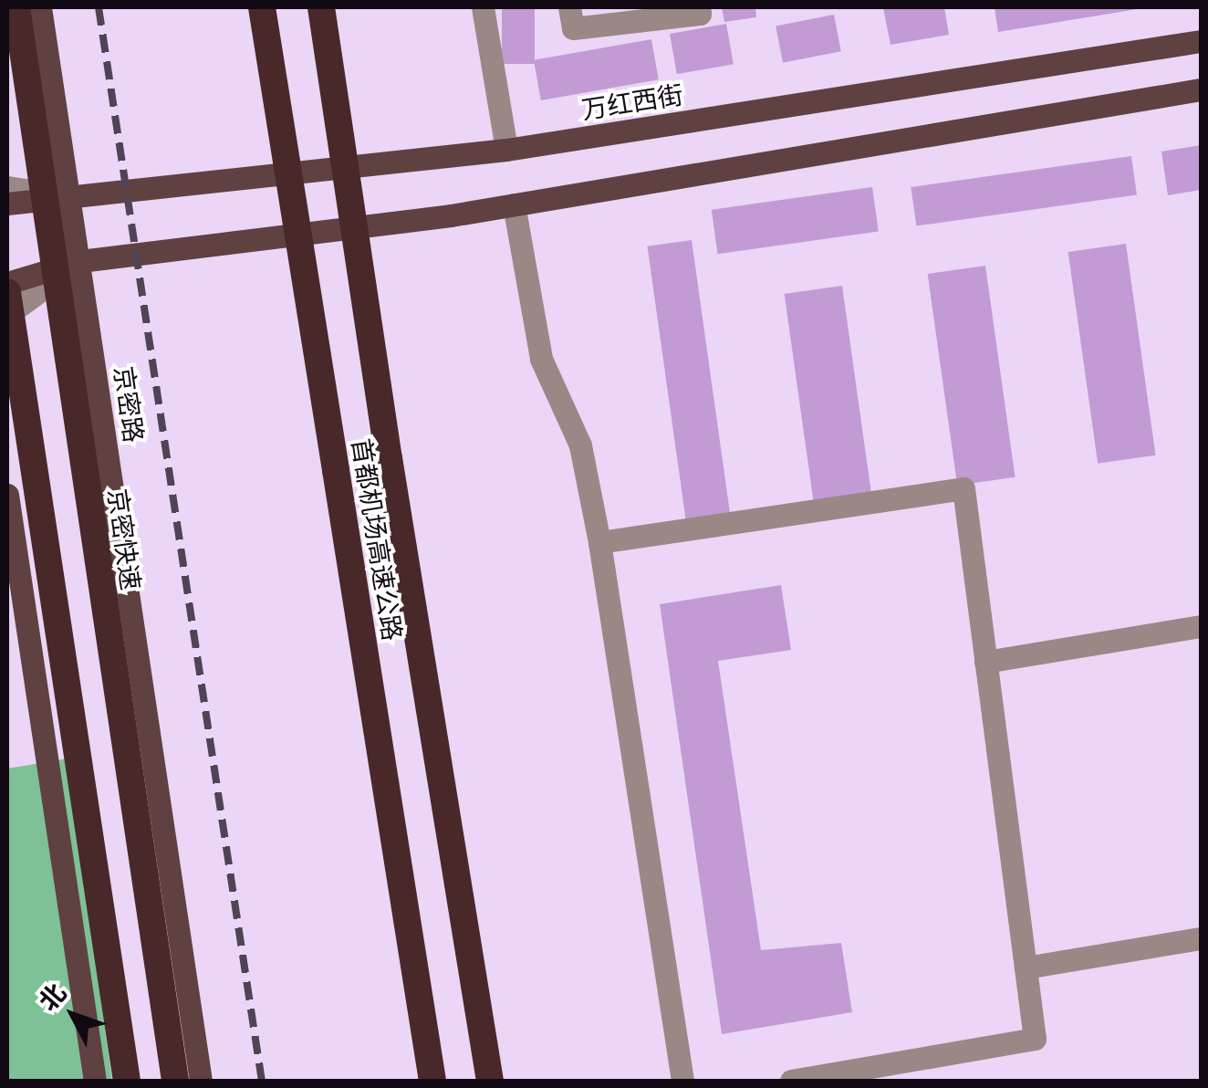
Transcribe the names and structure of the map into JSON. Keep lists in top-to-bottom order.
{
  "streets": {
    "highway": ["京密快速", "首都机场高速公路"],
    "main road": ["万红西街", "京密路"]
  },
  "crossings": [
    ["万红西街", "京密路"]
  ],
  "north": "top left"
}
